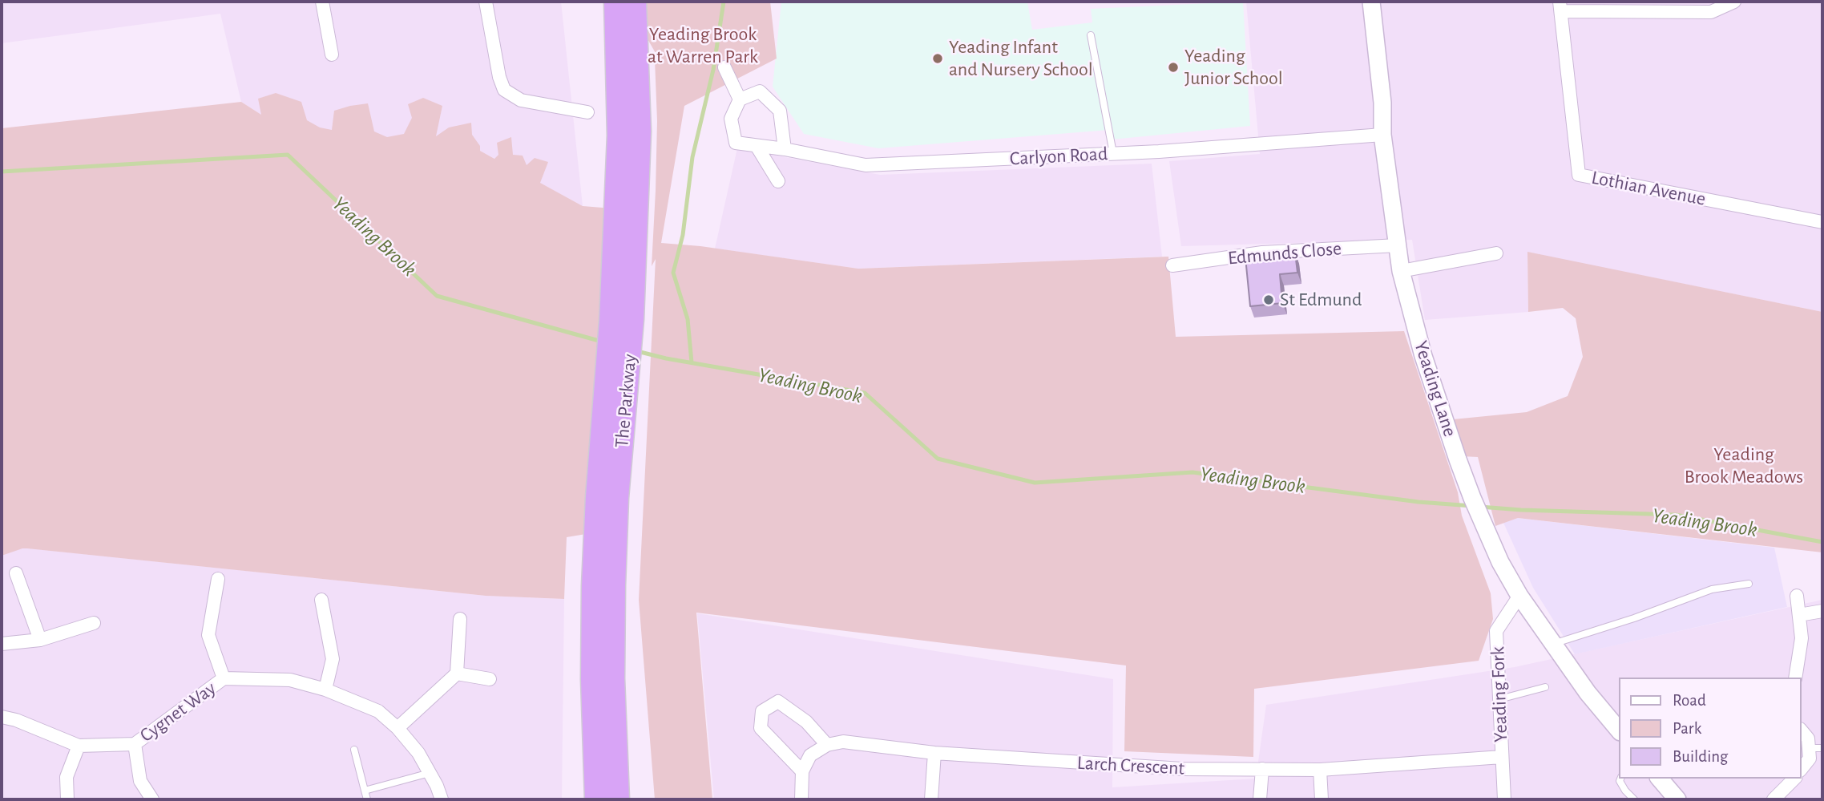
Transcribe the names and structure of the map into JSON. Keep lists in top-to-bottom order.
{
  "streets": {
    "highway": ["The Parkway"],
    "street": [
      "Carlyon Road",
      "Lothian Avenue",
      "Edmunds Close",
      "Yeading Lane",
      "Yeading Fork",
      "Cygnet Way",
      "Larch Crescent"
    ]
  },
  "crossings": [
    ["Carlyon Road", "Yeading Lane"],
    ["Edmunds Close", "Yeading Lane"],
    ["Yeading Lane", "Yeading Fork"],
    ["Yeading Fork", "Larch Crescent"]
  ],
  "water": ["Yeading Brook"],
  "parks": ["Yeading Brook at Warren Park", "Yeading Brook Meadows"],
  "places": ["Yeading Infant and Nursery School", "Yeading Junior School", "St Edmund"],
  "legend": ["Road", "Park", "Building"]
}
